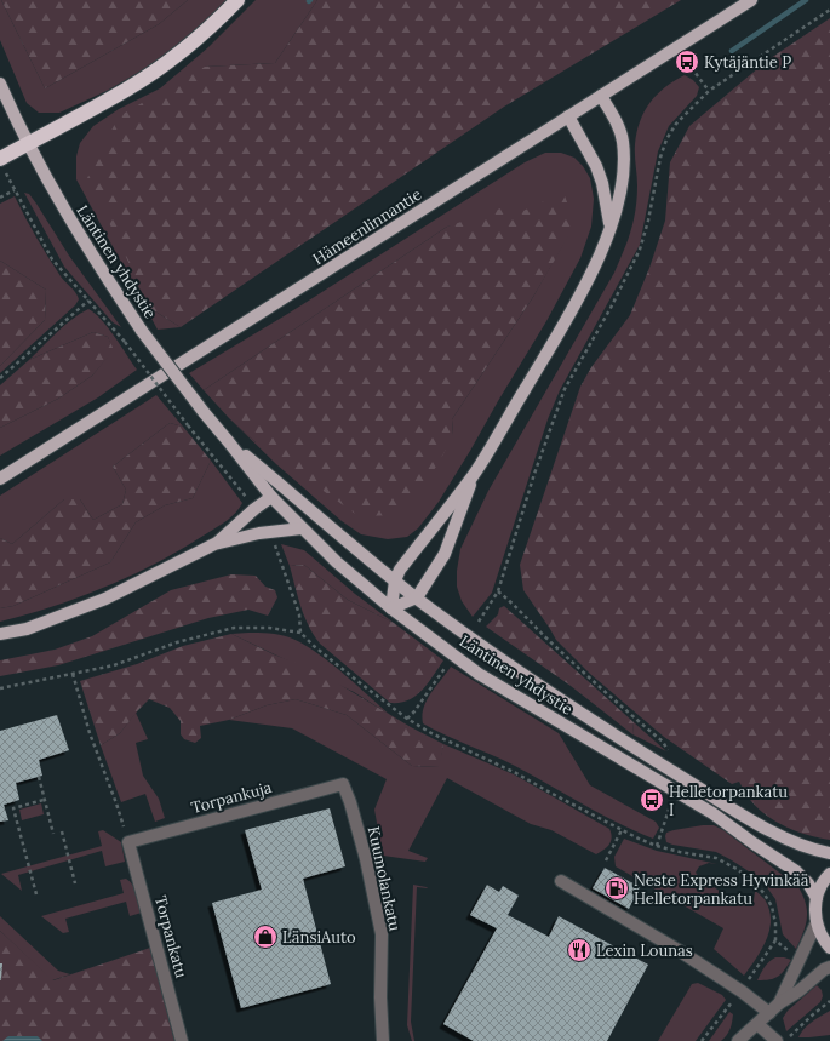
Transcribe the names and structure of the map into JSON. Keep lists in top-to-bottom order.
{
  "streets": {
    "main road": ["Hämeenlinnantie", "Läntinen yhdystie"],
    "street": ["Torpankuja", "Kuumolankatu", "Torpankatu"]
  },
  "crossings": [
    ["Torpankuja", "Kuumolankatu"],
    ["Torpankuja", "Torpankatu"]
  ],
  "places": {
    "bus stop": ["Kytäjäntie P", "Helletorpankatu I"],
    "fuel station": ["Neste Express Hyvinkää Helletorpankatu"],
    "shop": ["LänsiAuto"],
    "restaurant": ["Lexin Lounas"]
  }
}
